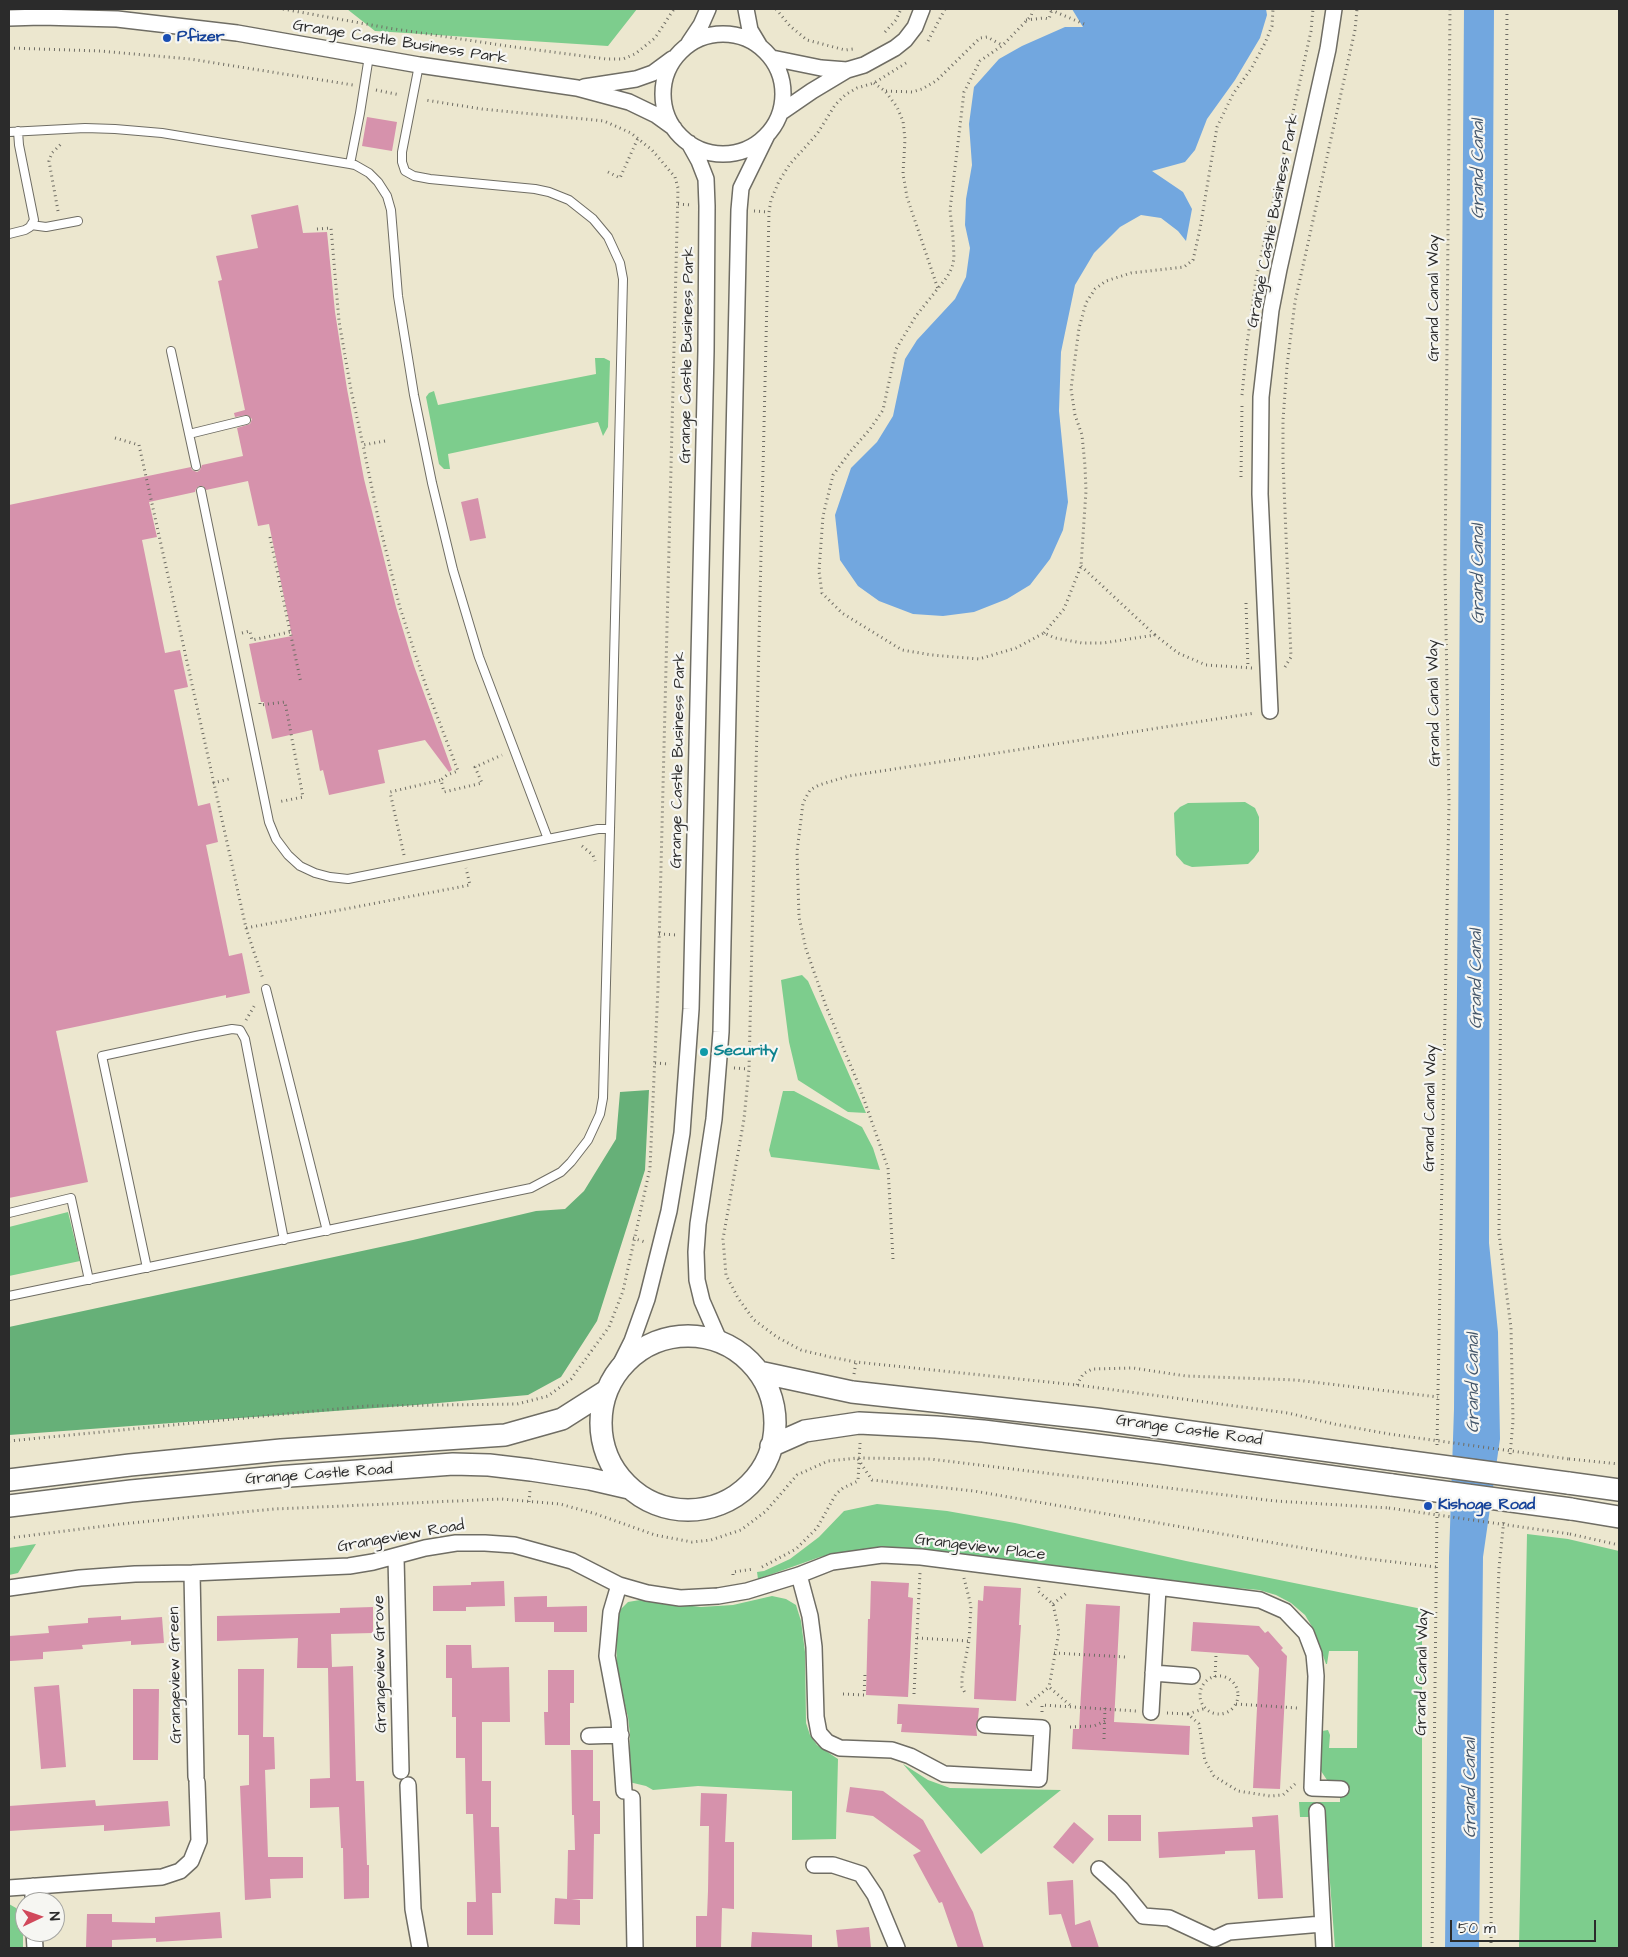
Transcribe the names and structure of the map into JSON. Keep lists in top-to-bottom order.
{
  "streets": {
    "main road": ["Grange Castle Road"],
    "street": [
      "Grange Castle Business Park",
      "Grangeview Road",
      "Grangeview Place",
      "Grangeview Grove",
      "Grangeview Green"
    ],
    "path": ["Grand Canal Way"]
  },
  "crossings": [
    ["Grange Castle Business Park", "Grange Castle Road"],
    ["Grangeview Road", "Grangeview Place"],
    ["Grangeview Road", "Grangeview Grove"],
    ["Grangeview Road", "Grangeview Green"]
  ],
  "water": ["Grand Canal"],
  "places": ["Pfizer", "Security", "Kishoge Road"],
  "scale_bar": "50 m",
  "north": "right"
}
